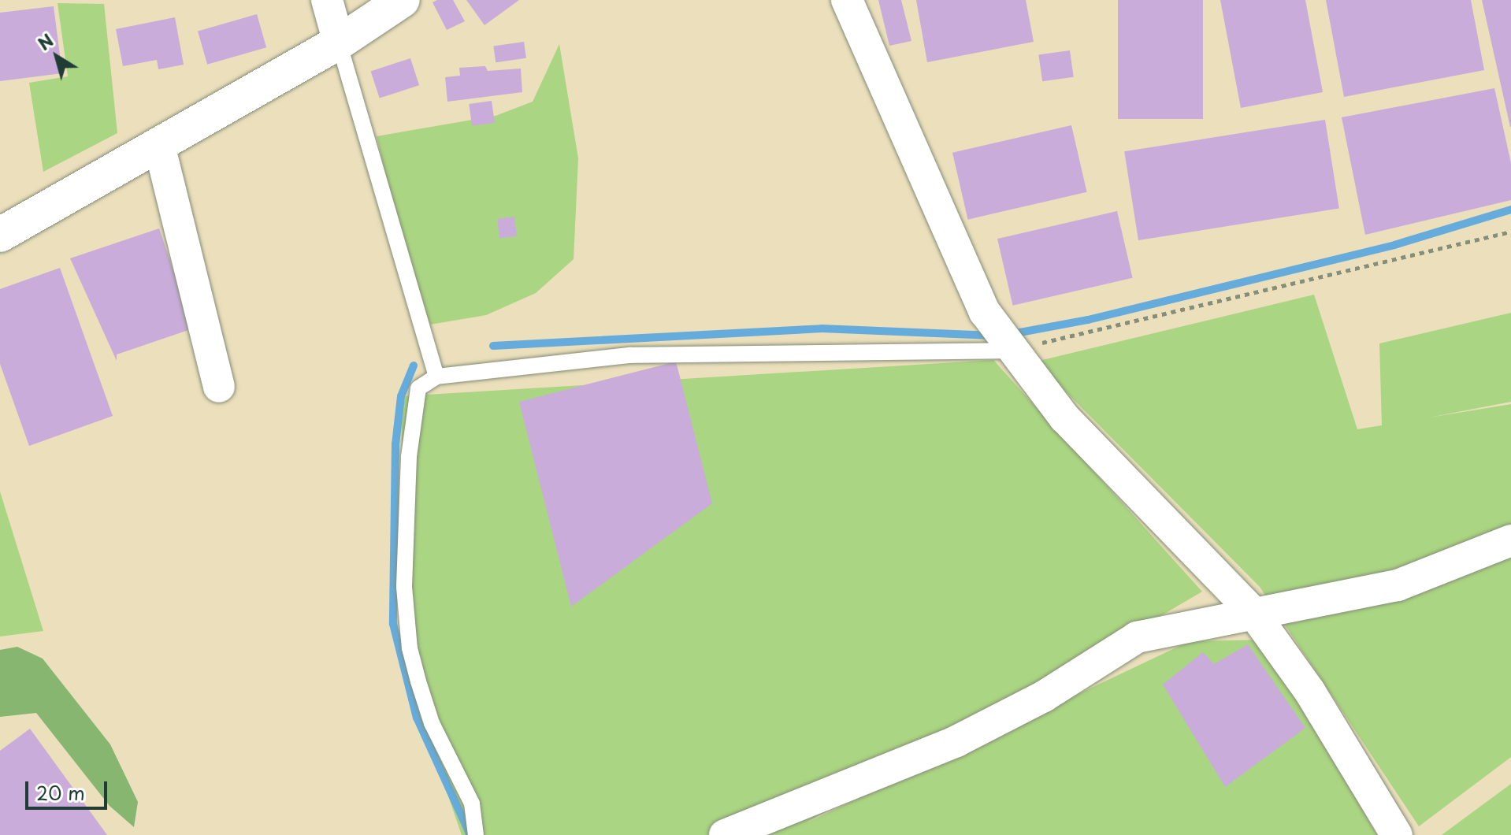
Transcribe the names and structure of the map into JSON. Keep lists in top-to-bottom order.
{
  "scale_bar": "20 m",
  "north": "top left"
}
